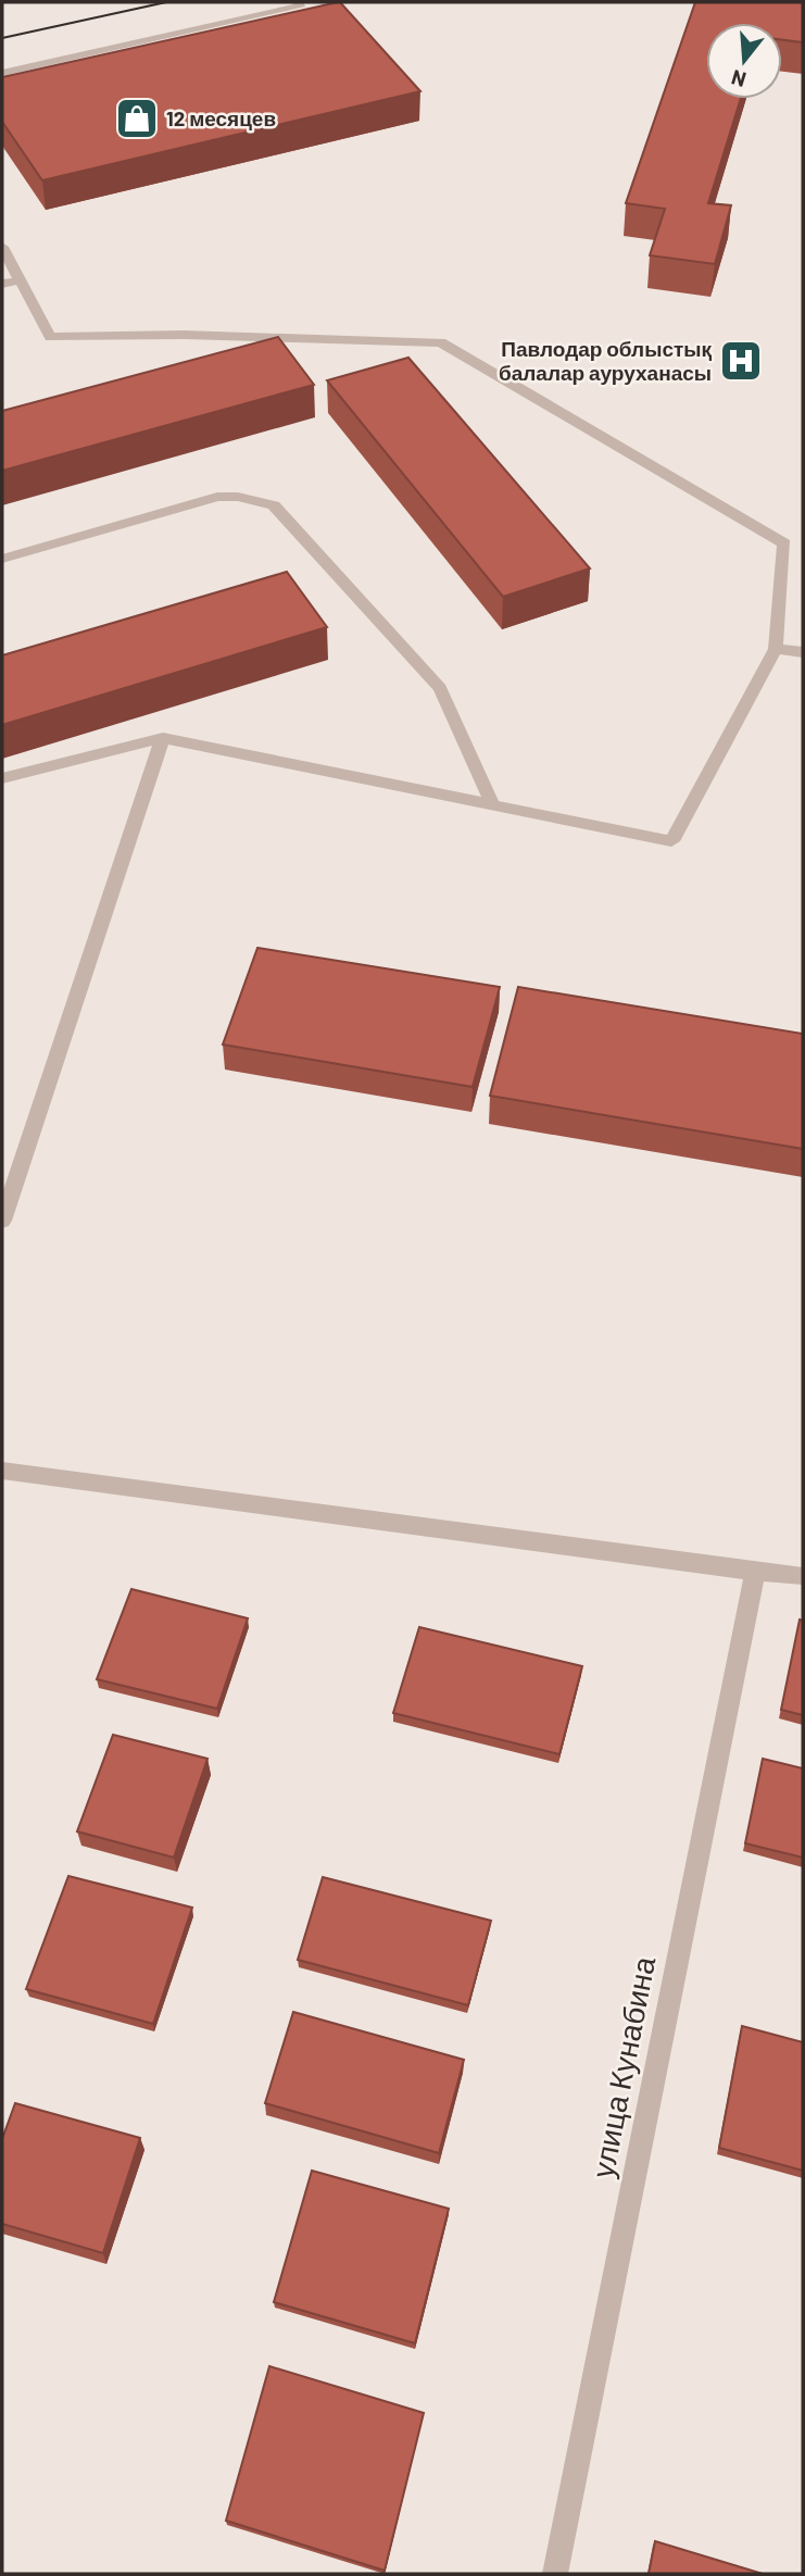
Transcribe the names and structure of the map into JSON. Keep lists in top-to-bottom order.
{
  "streets": {
    "street": ["улица Кунабина"]
  },
  "places": {
    "shop": ["12 месяцев"],
    "hospital": ["Павлодар облыстық балалар ауруханасы"]
  },
  "north": "bottom"
}
